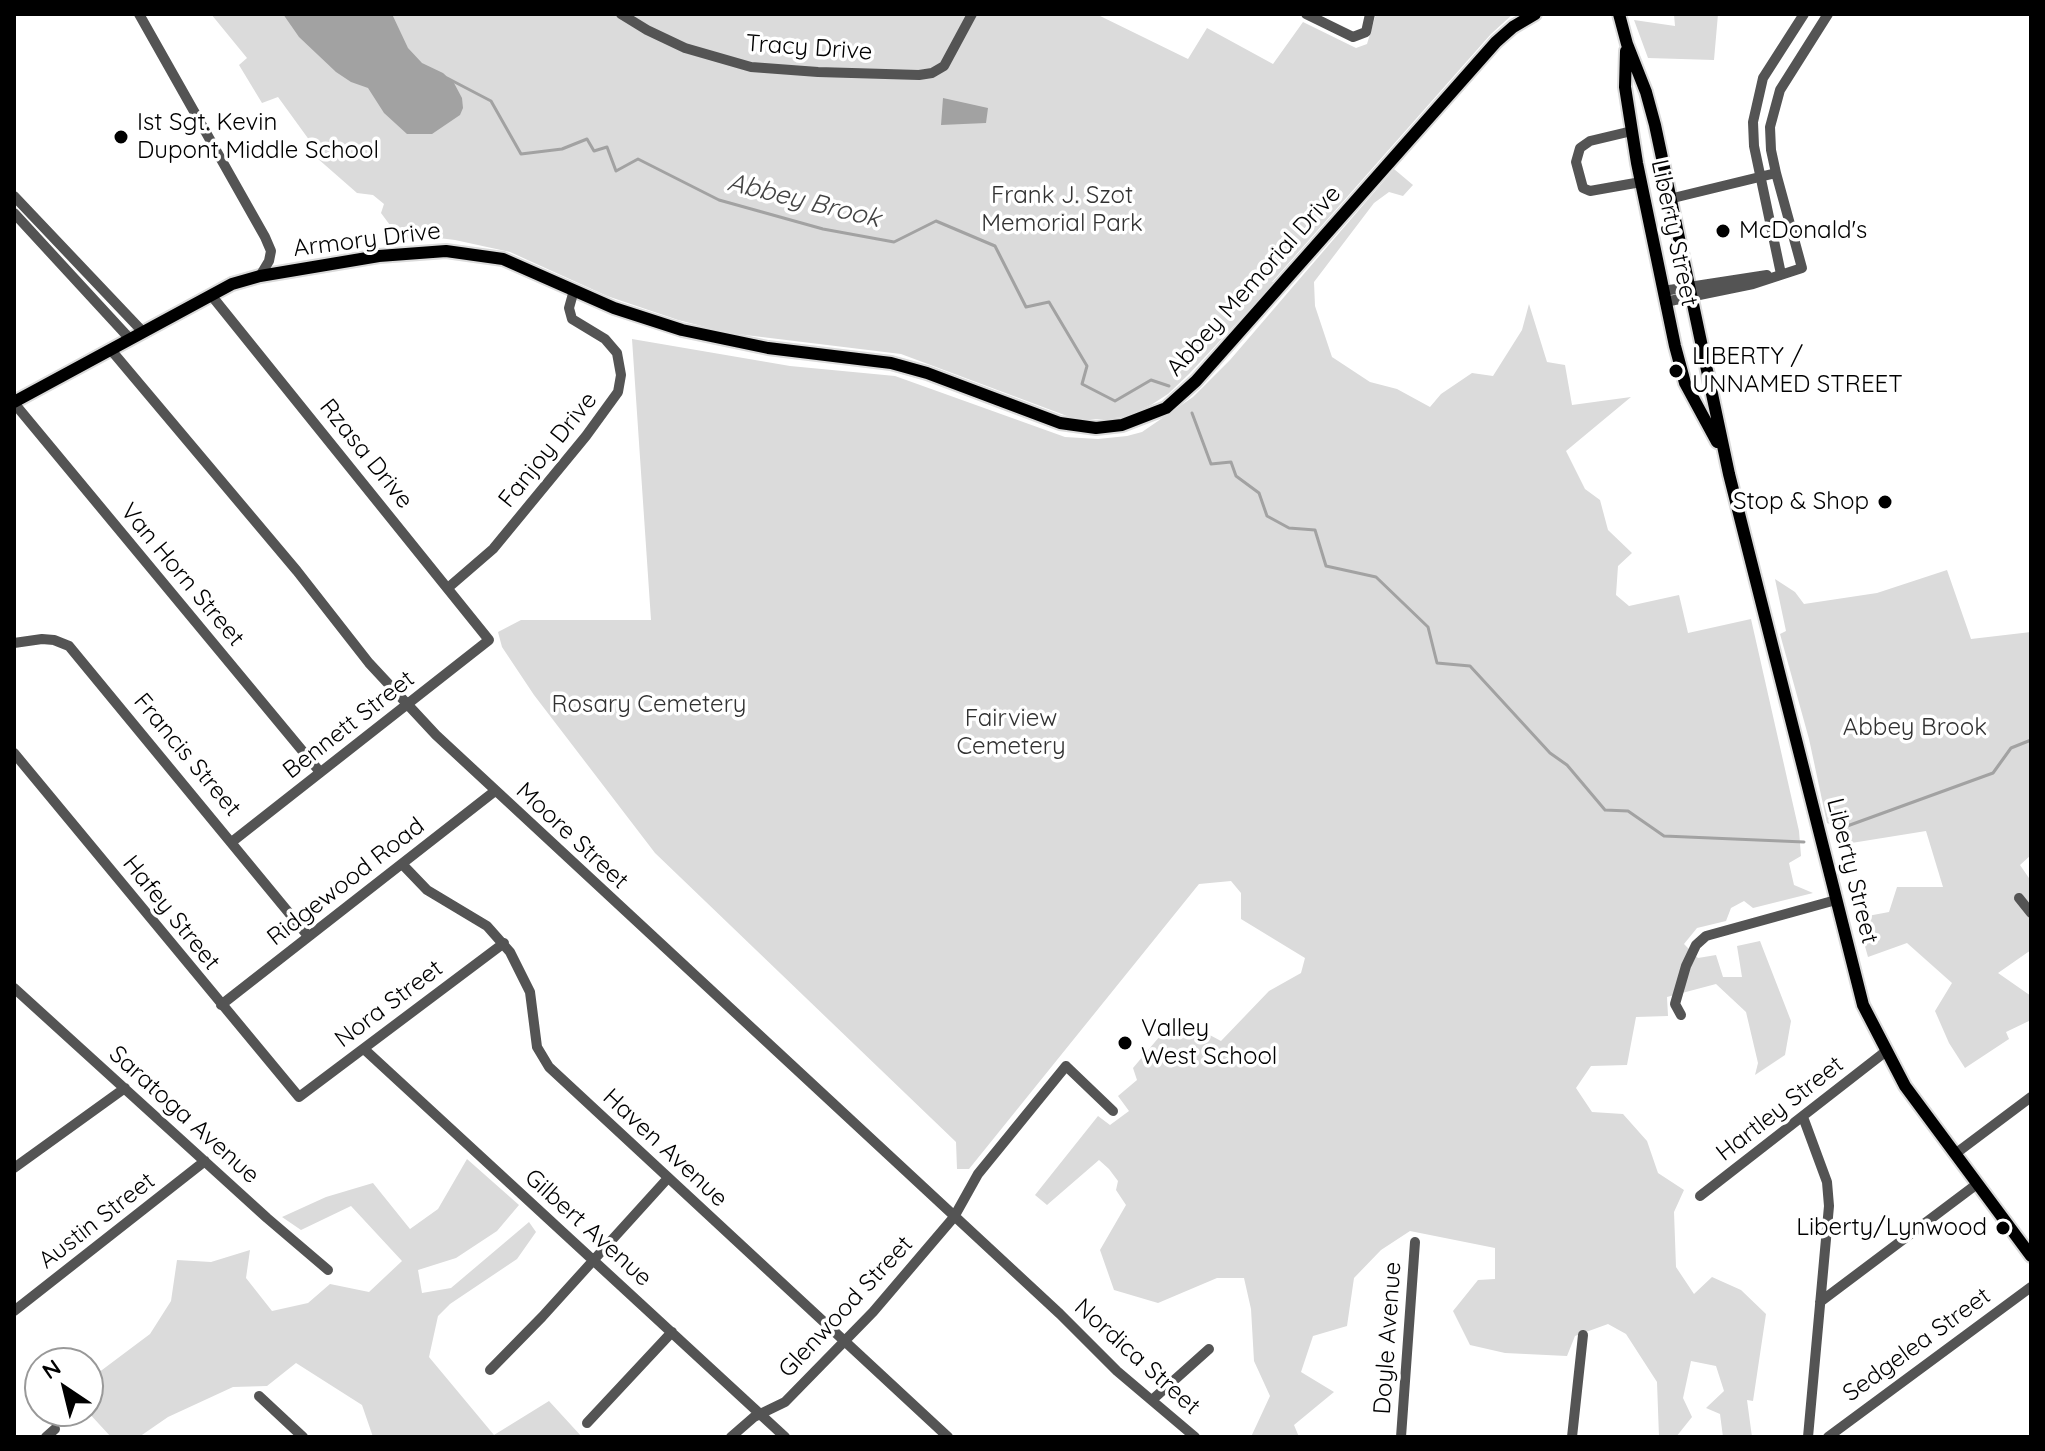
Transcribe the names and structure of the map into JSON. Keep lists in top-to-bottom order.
{
  "streets": {
    "main road": ["Liberty Street", "Armory Drive", "Abbey Memorial Drive"],
    "street": [
      "Tracy Drive",
      "Fanjoy Drive",
      "Rzasa Drive",
      "Van Horn Street",
      "Bennett Street",
      "Francis Street",
      "Moore Street",
      "Ridgewood Road",
      "Hafey Street",
      "Nora Street",
      "Hartley Street",
      "Saratoga Avenue",
      "Haven Avenue",
      "Austin Street",
      "Gilbert Avenue",
      "Glenwood Street",
      "Doyle Avenue",
      "Sedgelea Street",
      "Nordica Street"
    ]
  },
  "crossings": [
    ["Liberty Street", "Hartley Street"],
    ["Armory Drive", "Abbey Memorial Drive"],
    ["Armory Drive", "Fanjoy Drive"],
    ["Armory Drive", "Rzasa Drive"],
    ["Armory Drive", "Van Horn Street"],
    ["Armory Drive", "Moore Street"],
    ["Abbey Memorial Drive", "Fanjoy Drive"],
    ["Fanjoy Drive", "Rzasa Drive"],
    ["Rzasa Drive", "Bennett Street"],
    ["Van Horn Street", "Bennett Street"],
    ["Bennett Street", "Francis Street"],
    ["Bennett Street", "Moore Street"],
    ["Francis Street", "Ridgewood Road"],
    ["Moore Street", "Ridgewood Road"],
    ["Moore Street", "Glenwood Street"],
    ["Moore Street", "Nordica Street"],
    ["Ridgewood Road", "Hafey Street"],
    ["Ridgewood Road", "Haven Avenue"],
    ["Hafey Street", "Nora Street"],
    ["Nora Street", "Haven Avenue"],
    ["Nora Street", "Gilbert Avenue"],
    ["Saratoga Avenue", "Austin Street"],
    ["Haven Avenue", "Glenwood Street"],
    ["Gilbert Avenue", "Glenwood Street"]
  ],
  "water": ["Abbey Brook"],
  "parks": [
    "Frank J. Szot Memorial Park",
    "Rosary Cemetery",
    "Fairview Cemetery",
    "Abbey Brook"
  ],
  "places": [
    "Ist Sgt. Kevin Dupont Middle School",
    "McDonald's",
    "LIBERTY / UNNAMED STREET",
    "Stop & Shop",
    "Valley West School",
    "Liberty/Lynwood"
  ],
  "north": "top left"
}
